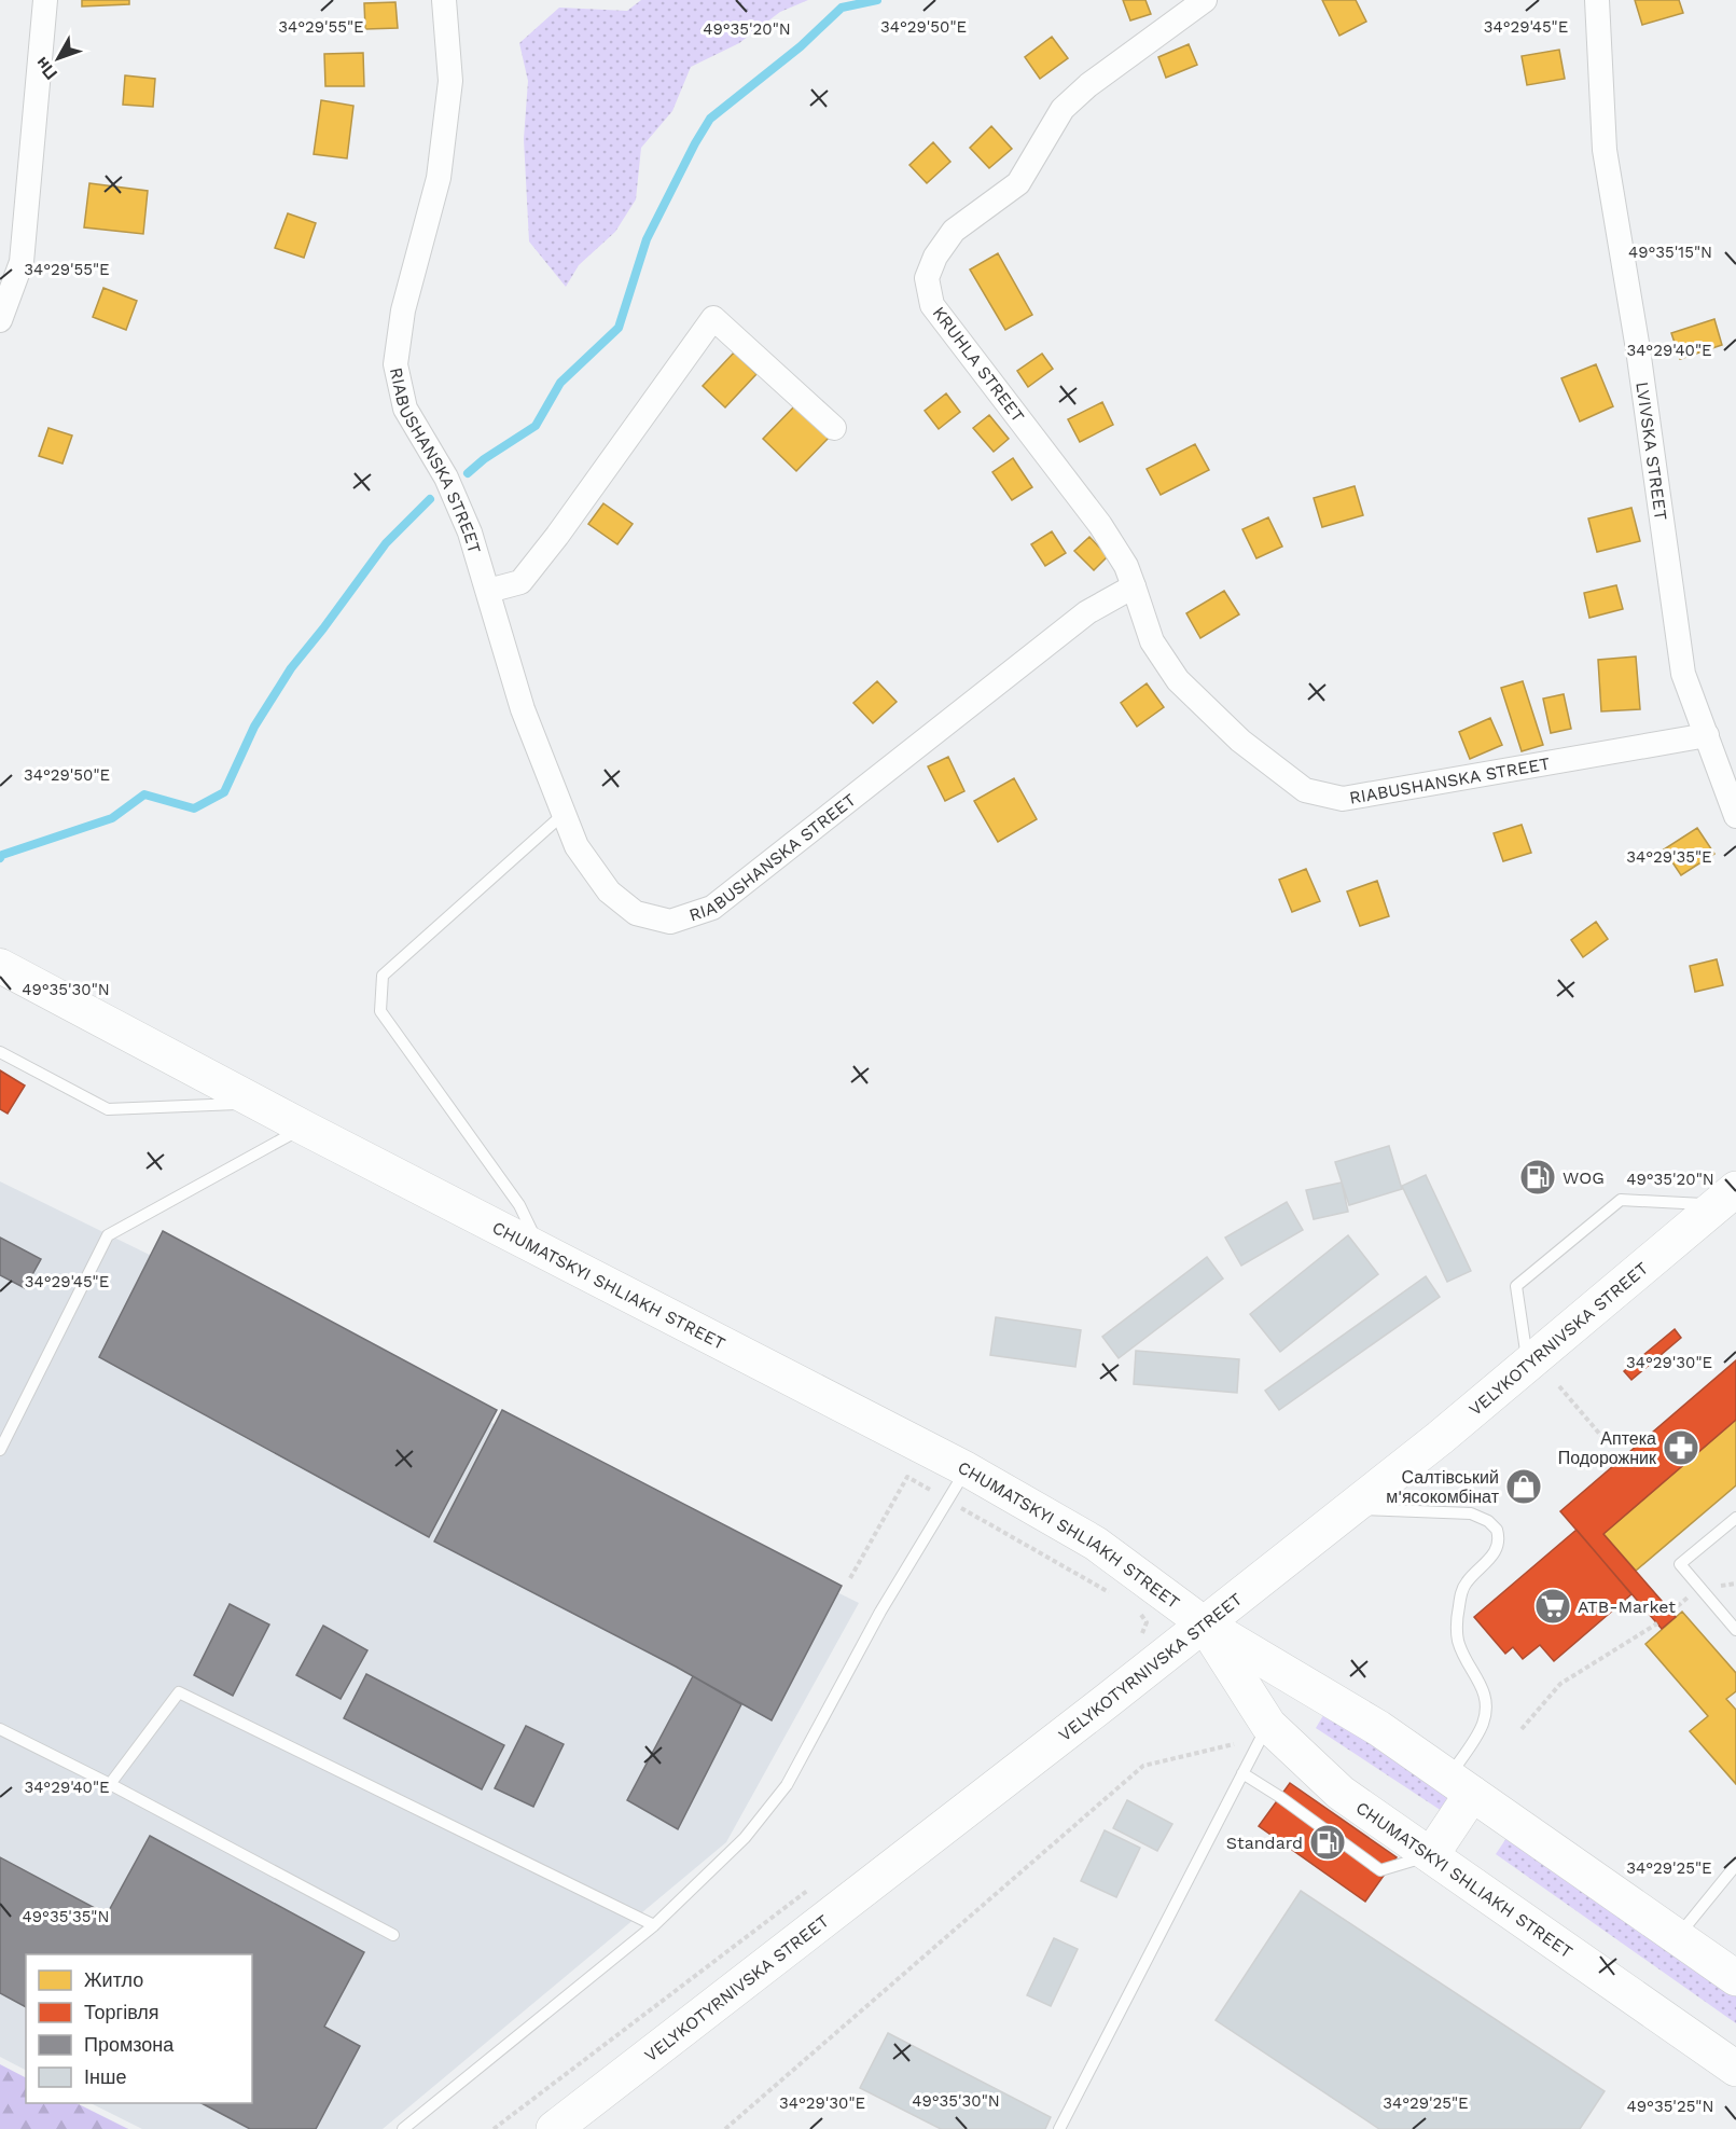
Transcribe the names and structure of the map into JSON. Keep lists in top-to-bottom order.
{
  "streets": {
    "main road": ["CHUMATSKYI SHLIAKH STREET", "VELYKOTYRNIVSKA STREET"],
    "street": ["KRUHLA STREET", "LVIVSKA STREET", "RIABUSHANSKA STREET"]
  },
  "crossings": [
    ["KRUHLA STREET", "RIABUSHANSKA STREET"],
    ["LVIVSKA STREET", "RIABUSHANSKA STREET"],
    ["CHUMATSKYI SHLIAKH STREET", "VELYKOTYRNIVSKA STREET"]
  ],
  "places": {
    "fuel station": ["WOG", "Standard"],
    "pharmacy": ["Аптека Подорожник"],
    "shop": ["Салтівський м'ясокомбінат"],
    "supermarket": ["ATB-Market"]
  },
  "legend": [
    "Житло",
    "Торгівля",
    "Промзона",
    "Інше"
  ],
  "north": "bottom left",
  "coordinates": [
    "34°29'55\"E",
    "34°29'50\"E",
    "34°29'45\"E",
    "49°35'20\"N",
    "49°35'15\"N",
    "34°29'40\"E",
    "34°29'35\"E",
    "49°35'30\"N",
    "34°29'30\"E",
    "34°29'25\"E",
    "49°35'35\"N",
    "49°35'25\"N"
  ]
}
